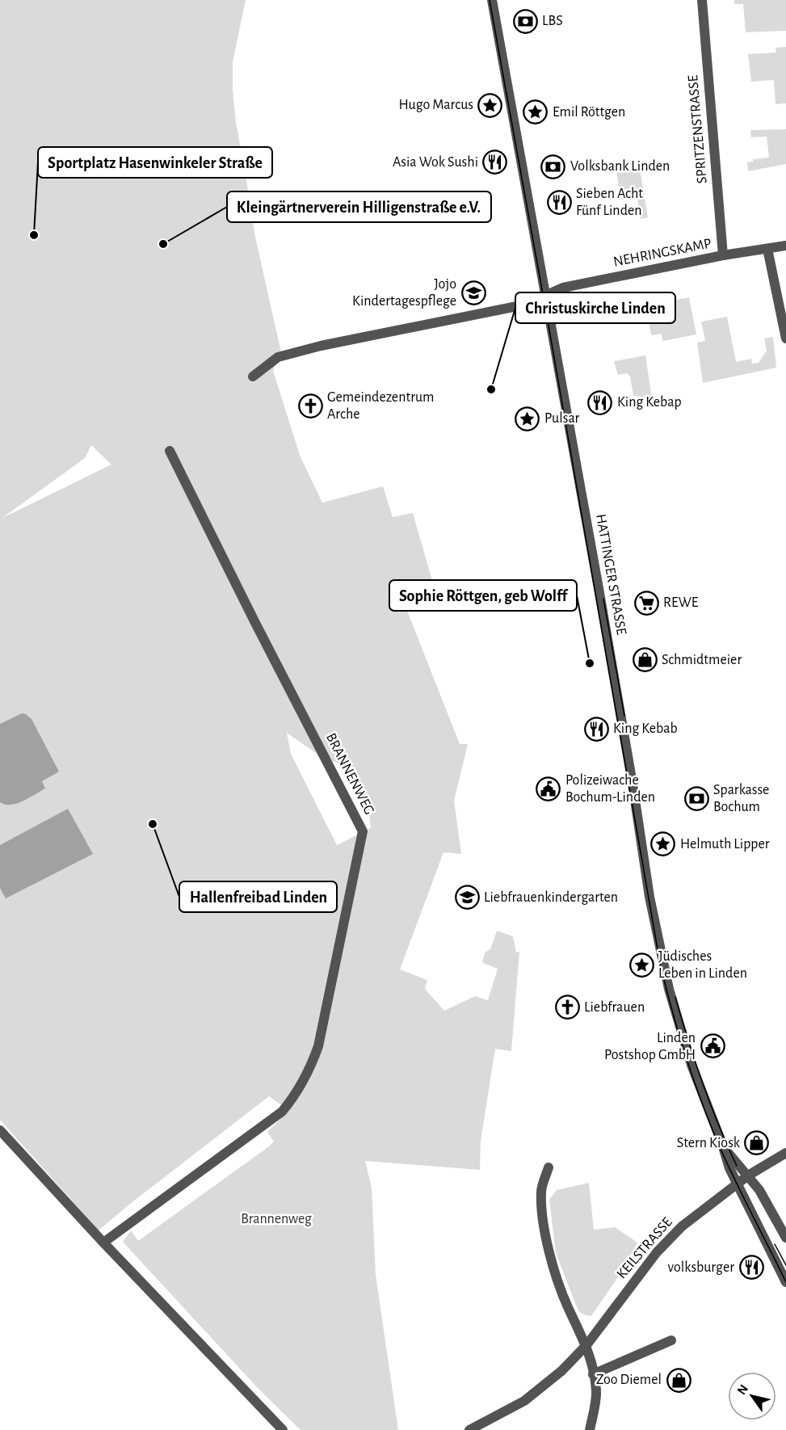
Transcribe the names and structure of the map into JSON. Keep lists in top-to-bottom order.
{
  "streets": {
    "street": [
      "SPRITZENSTRASSE",
      "NEHRINGSKAMP",
      "HATTINGER STRASSE",
      "BRANNENWEG",
      "KEILSTRASSE"
    ]
  },
  "crossings": [
    ["SPRITZENSTRASSE", "NEHRINGSKAMP"],
    ["NEHRINGSKAMP", "HATTINGER STRASSE"],
    ["HATTINGER STRASSE", "KEILSTRASSE"]
  ],
  "parks": ["Brannenweg"],
  "places": {
    "bank": ["LBS", "Volksbank Linden", "Sparkasse Bochum"],
    "place": [
      "Hugo Marcus",
      "Emil Röttgen",
      "Pulsar",
      "Helmuth Lipper",
      "Jüdisches Leben in Linden"
    ],
    "restaurant": [
      "Asia Wok Sushi",
      "Sieben Acht Fünf Linden",
      "King Kebap",
      "King Kebab",
      "volksburger"
    ],
    "other": [
      "Sportplatz Hasenwinkeler Straße",
      "Kleingärtnerverein Hilligenstraße e.V.",
      "Christuskirche Linden",
      "Sophie Röttgen, geb Wolff",
      "Hallenfreibad Linden"
    ],
    "school or university": ["Jojo Kindertagespflege", "Liebfrauenkindergarten"],
    "church": ["Gemeindezentrum Arche", "Liebfrauen"],
    "supermarket": ["REWE"],
    "shop": ["Schmidtmeier", "Stern Kiosk", "Zoo Diemel"],
    "public building": ["Polizeiwache Bochum-Linden", "Linden Postshop GmbH"]
  },
  "north": "top left"
}
